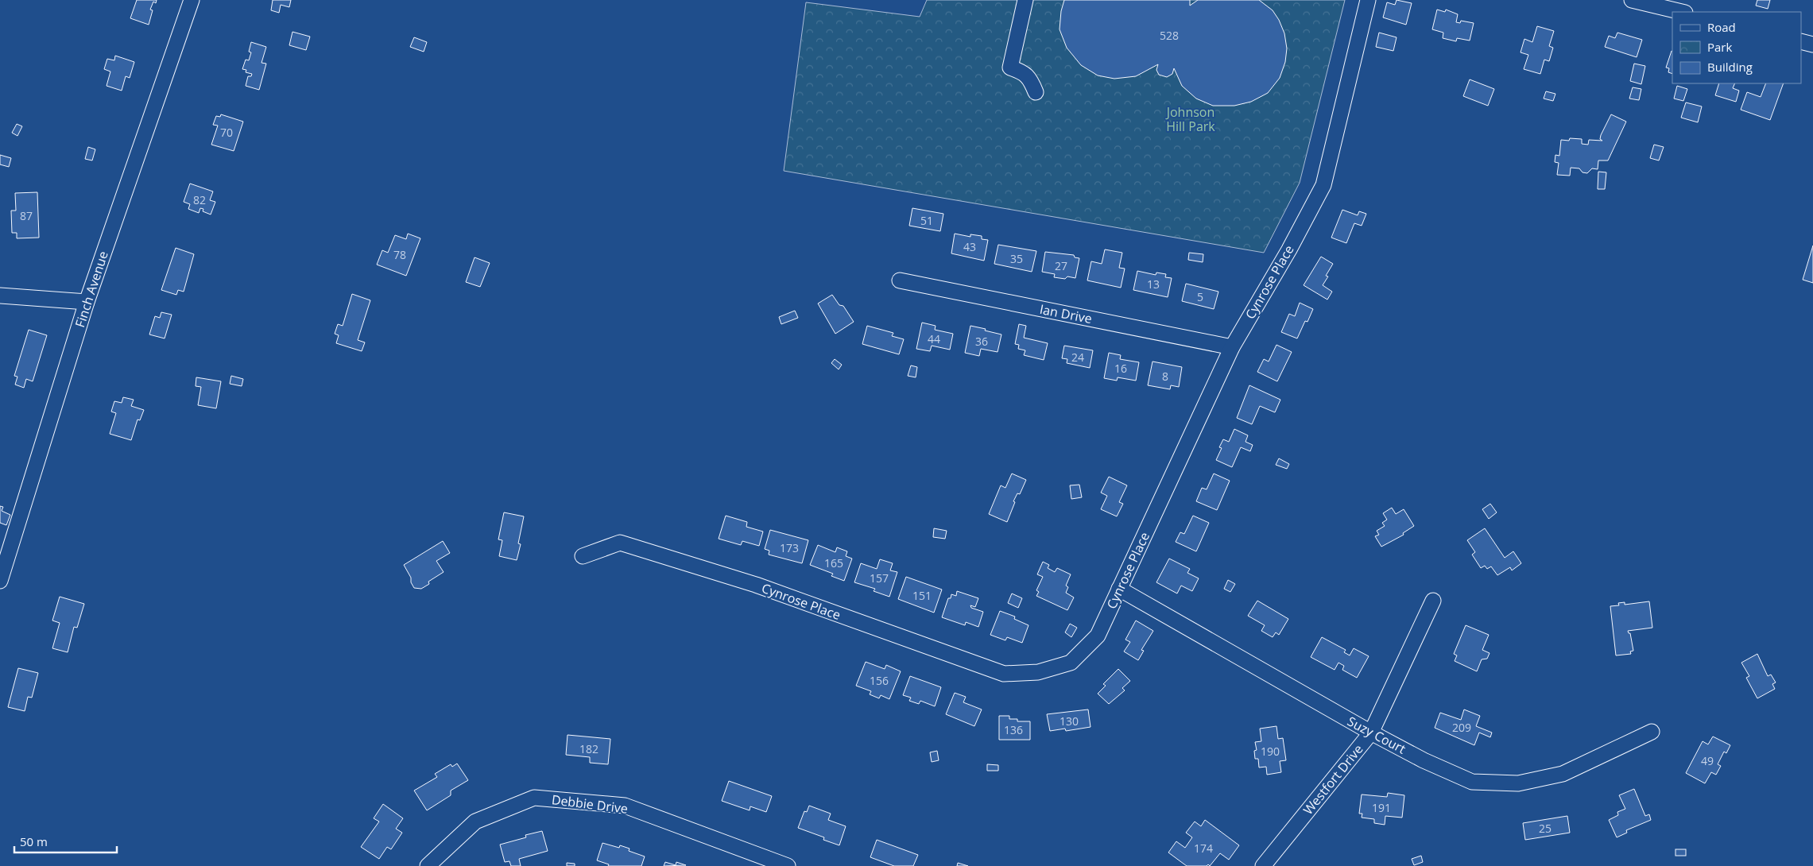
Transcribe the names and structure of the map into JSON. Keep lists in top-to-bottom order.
{
  "streets": {
    "street": [
      "Cynrose Place",
      "Finch Avenue",
      "Ian Drive",
      "Suzy Court",
      "Westfort Drive",
      "Debbie Drive"
    ]
  },
  "crossings": [
    ["Cynrose Place", "Ian Drive"],
    ["Cynrose Place", "Suzy Court"],
    ["Suzy Court", "Westfort Drive"]
  ],
  "parks": ["Johnson Hill Park"],
  "house_numbers": [
    "528",
    "70",
    "82",
    "87",
    "51",
    "43",
    "78",
    "35",
    "27",
    "13",
    "5",
    "44",
    "36",
    "24",
    "16",
    "8",
    "173",
    "165",
    "157",
    "151",
    "156",
    "130",
    "209",
    "136",
    "182",
    "190",
    "49",
    "191",
    "25",
    "174"
  ],
  "legend": ["Road", "Park", "Building"],
  "scale_bar": "50 m"
}
